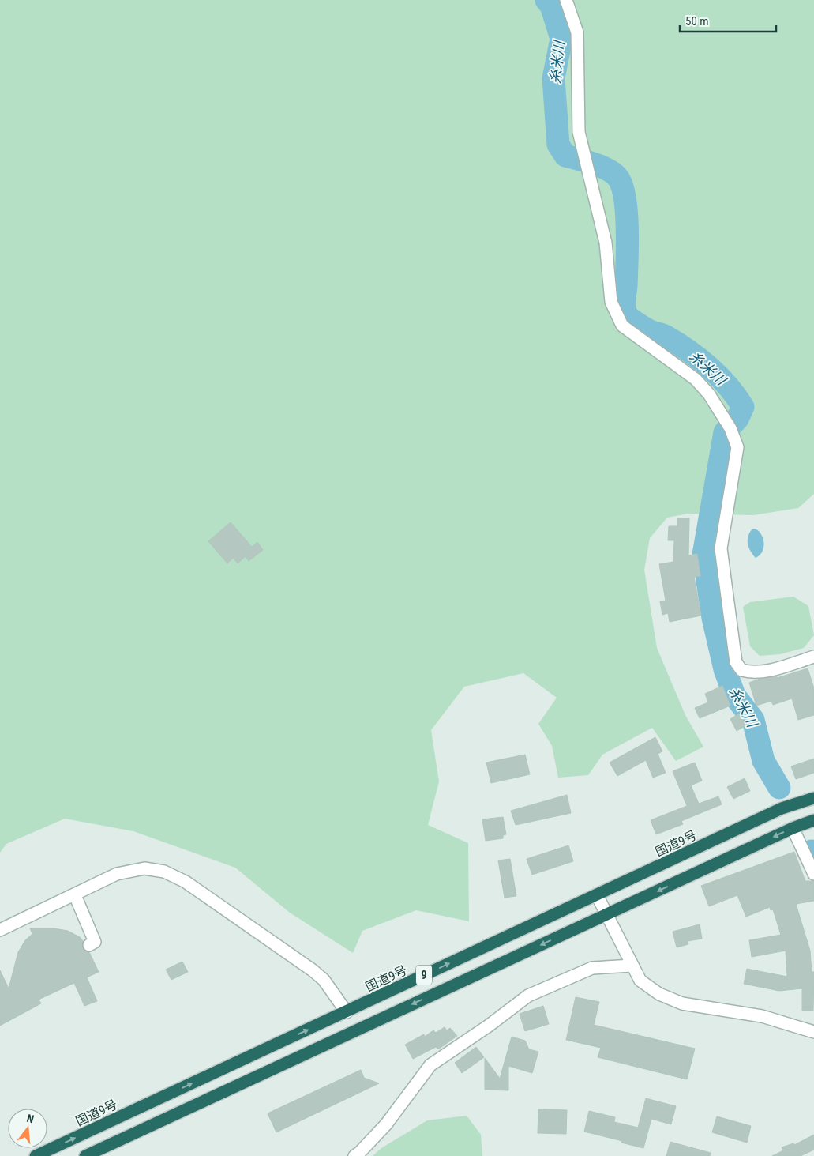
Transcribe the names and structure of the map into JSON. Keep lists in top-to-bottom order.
{
  "streets": {
    "highway": ["国道9号", "9"]
  },
  "water": ["糸米川"],
  "scale_bar": "50 m",
  "north": "top"
}
